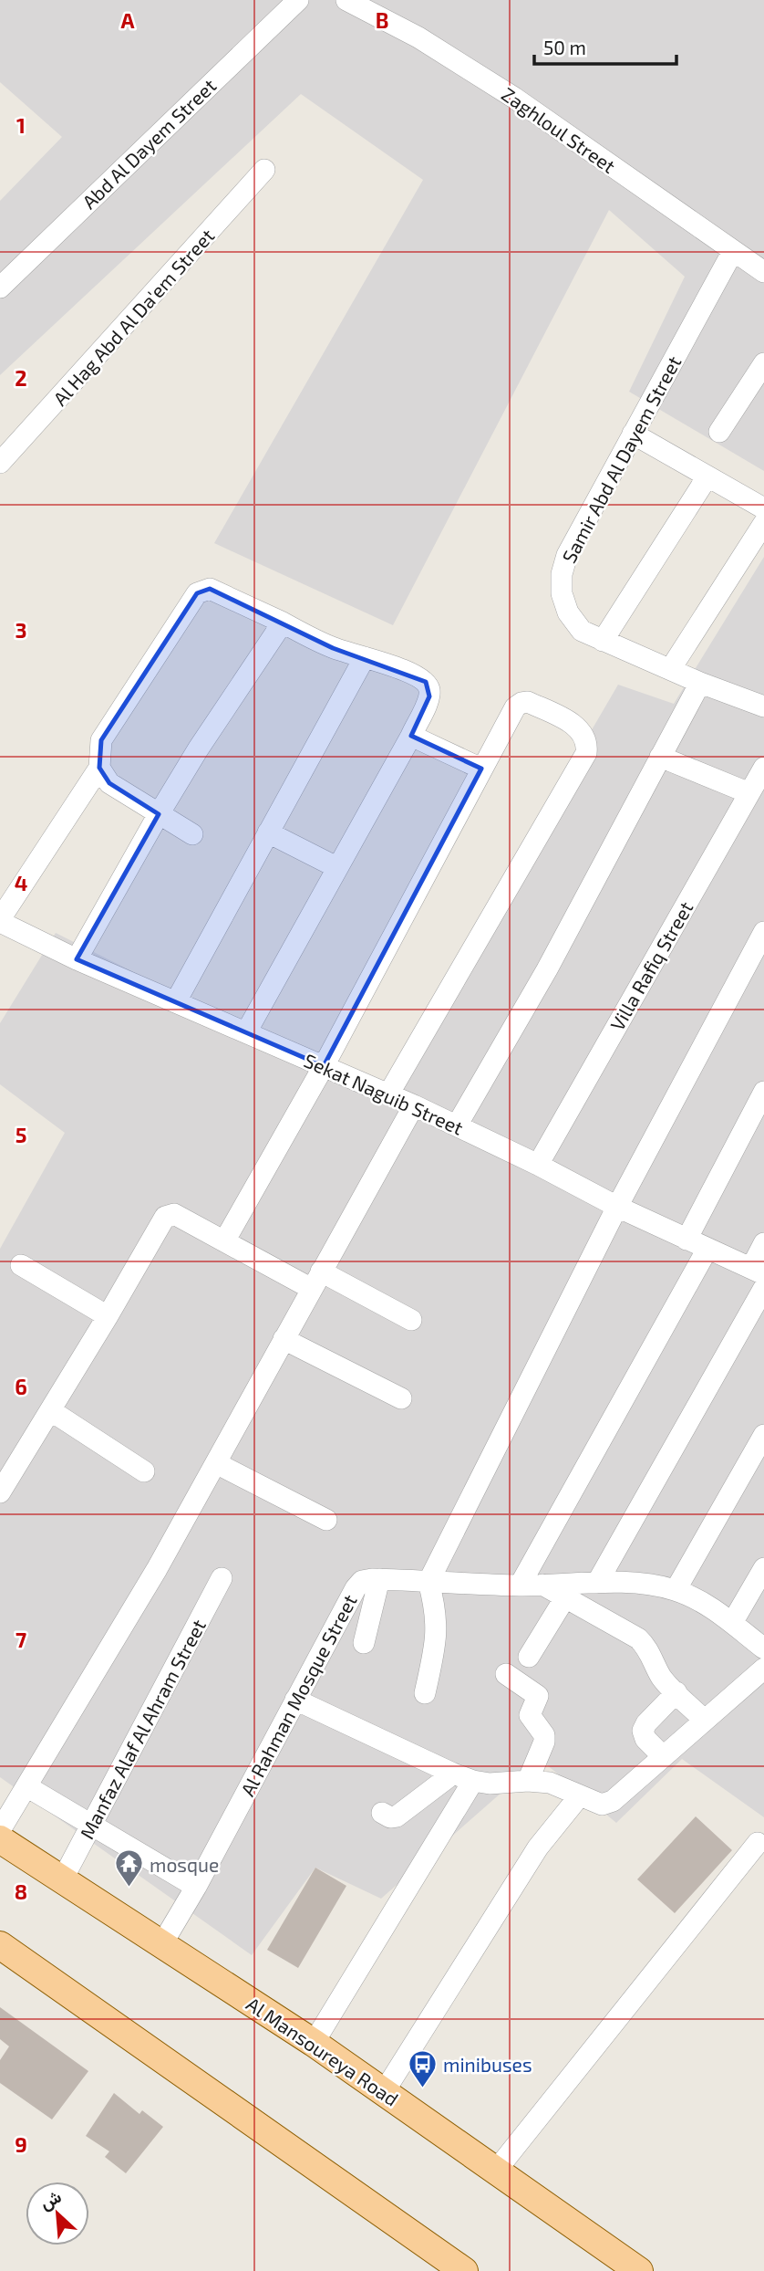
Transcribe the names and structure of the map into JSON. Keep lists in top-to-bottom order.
{
  "streets": {
    "main road": ["Al Mansoureya Road"],
    "street": [
      "Zaghloul Street",
      "Abd Al Dayem Street",
      "Al Hag Abd Al Da'em Street",
      "Samir Abd Al Dayem Street",
      "Villa Rafiq Street",
      "Sekat Naguib Street",
      "Al Rahman Mosque Street",
      "Manfaz Alaf Al Ahram Street"
    ]
  },
  "crossings": [
    ["Zaghloul Street", "Samir Abd Al Dayem Street"],
    ["Villa Rafiq Street", "Sekat Naguib Street"],
    ["Al Rahman Mosque Street", "Al Mansoureya Road"],
    ["Manfaz Alaf Al Ahram Street", "Al Mansoureya Road"]
  ],
  "places": {
    "temple": ["mosque"],
    "bus stop": ["minibuses"]
  },
  "scale_bar": "50 m",
  "north": "top left",
  "grid": {
    "columns": ["A", "B"],
    "rows": [
      "1",
      "2",
      "3",
      "4",
      "5",
      "6",
      "7",
      "8",
      "9"
    ]
  }
}
